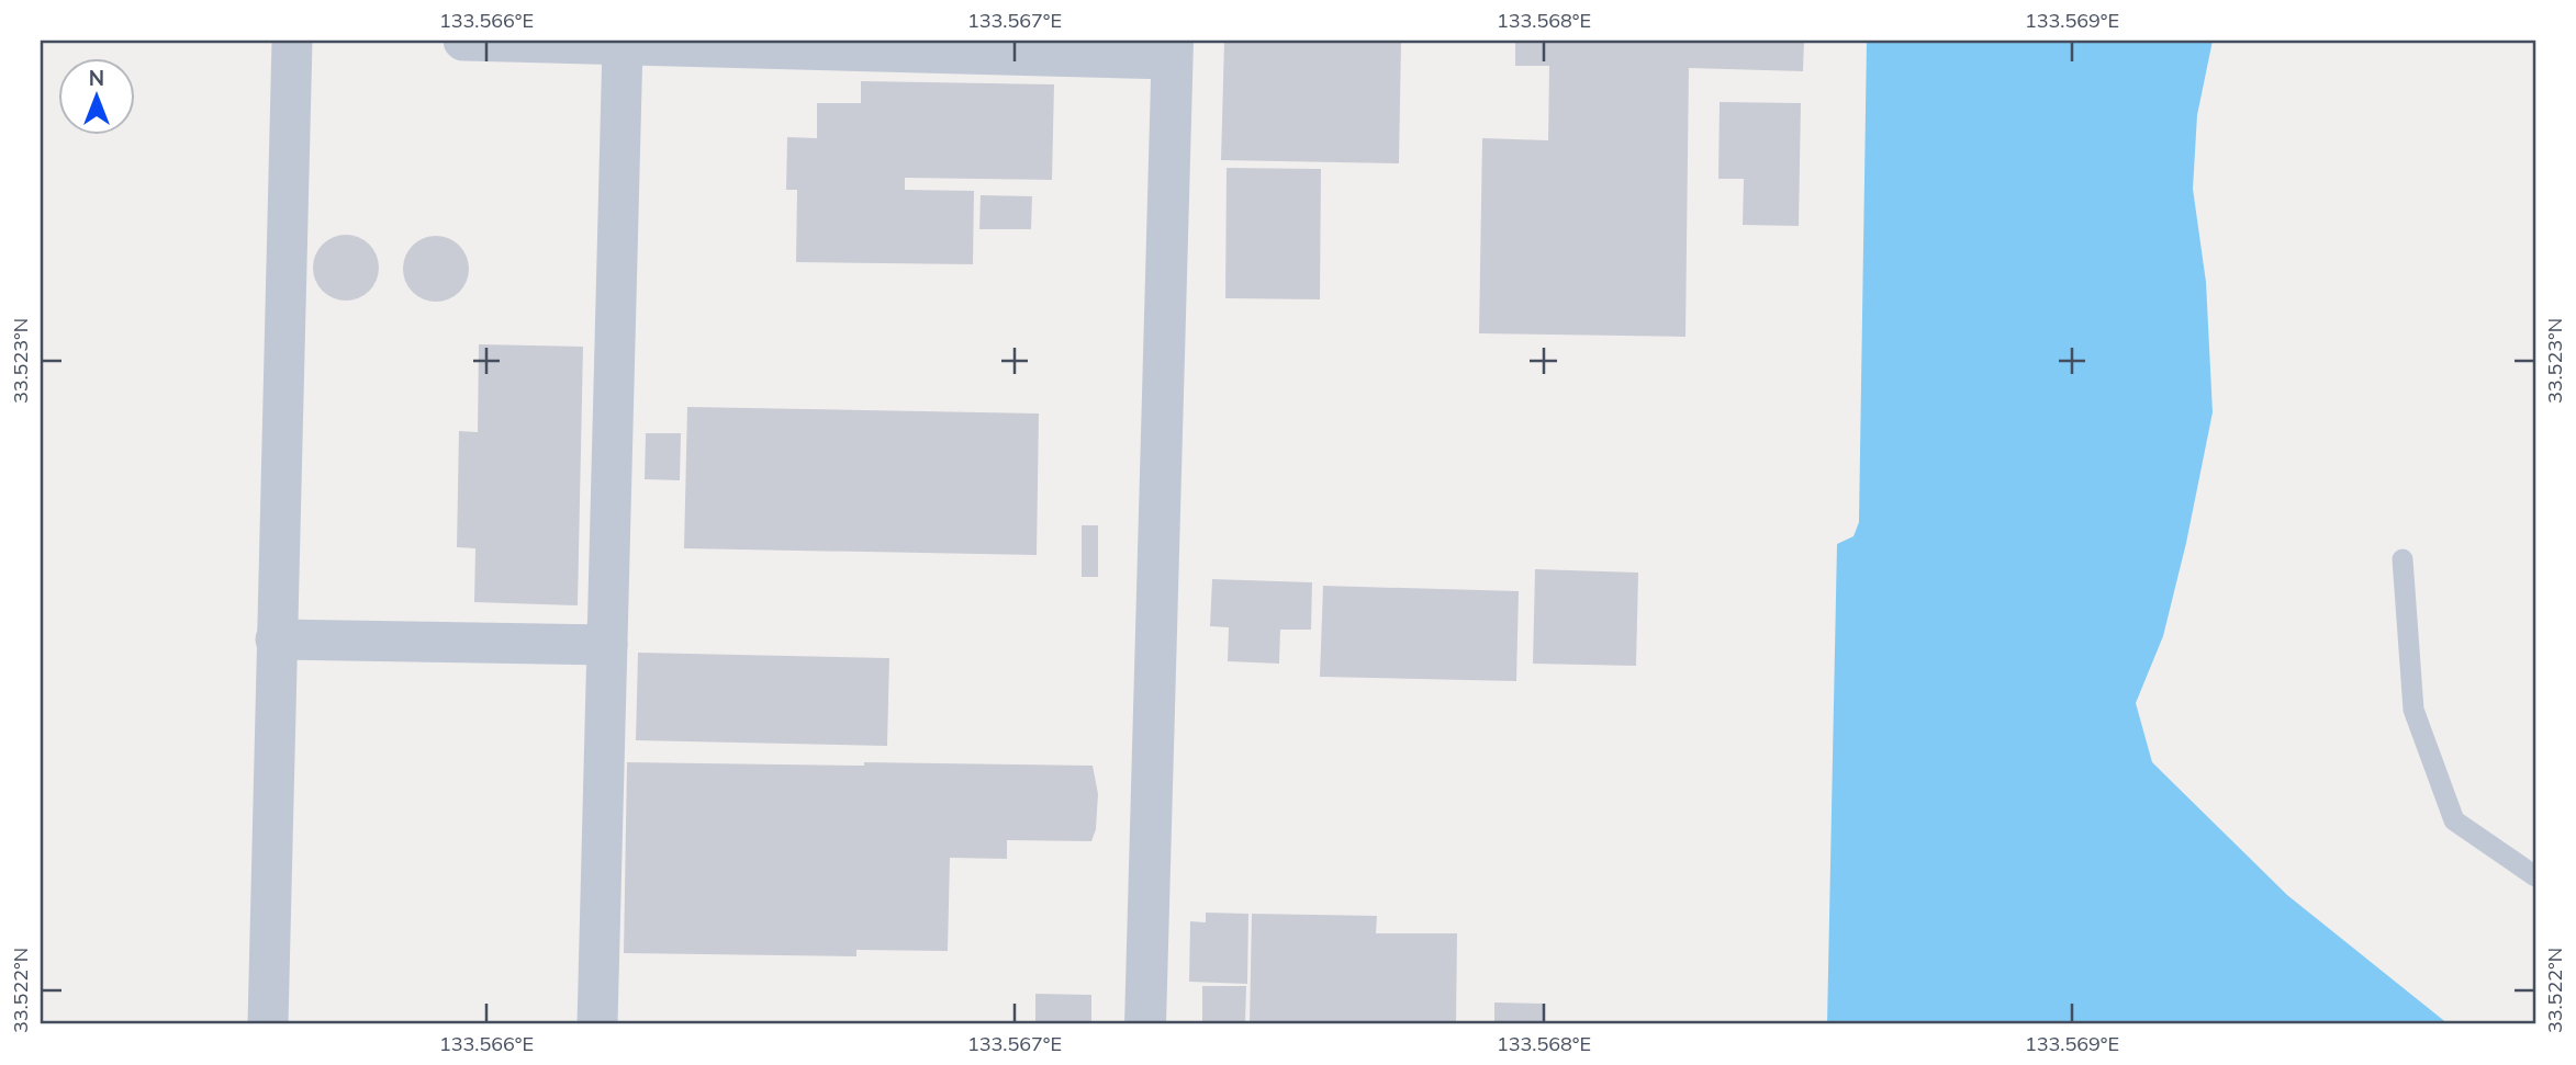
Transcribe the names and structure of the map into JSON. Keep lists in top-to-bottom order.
{
  "north": "top",
  "coordinates": [
    "133.566°E",
    "133.567°E",
    "133.568°E",
    "133.569°E",
    "33.523°N",
    "33.522°N"
  ]
}
